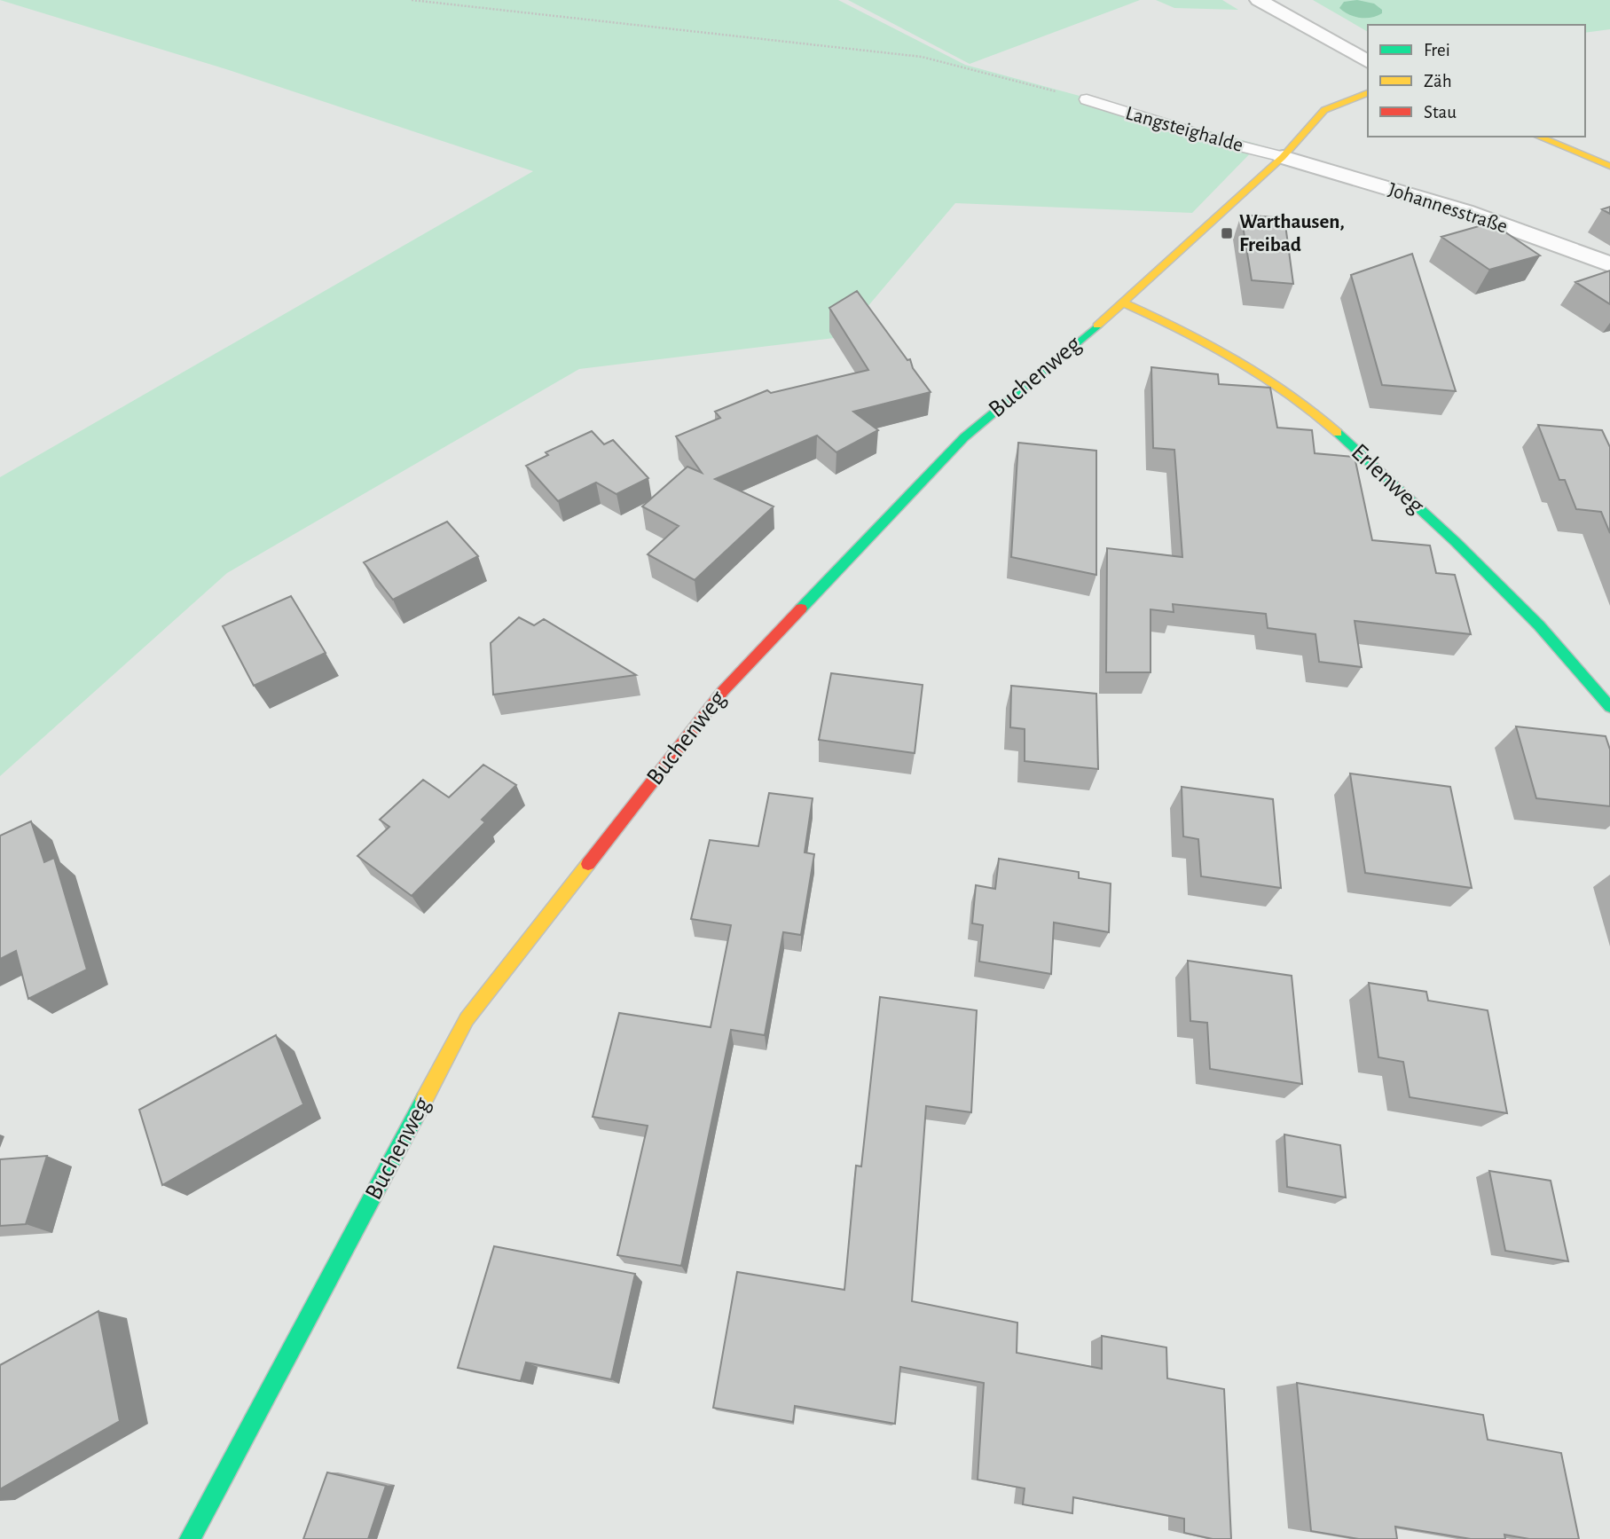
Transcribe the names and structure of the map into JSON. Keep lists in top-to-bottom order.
{
  "streets": {
    "street": ["Johannesstraße", "Buchenweg", "Erlenweg"],
    "lane": ["Langsteighalde"]
  },
  "crossings": [
    ["Langsteighalde", "Johannesstraße"],
    ["Langsteighalde", "Buchenweg"],
    ["Johannesstraße", "Buchenweg"],
    ["Buchenweg", "Erlenweg"]
  ],
  "places": {
    "transit": ["Warthausen, Freibad"]
  },
  "legend": ["Frei", "Zäh", "Stau"]
}
